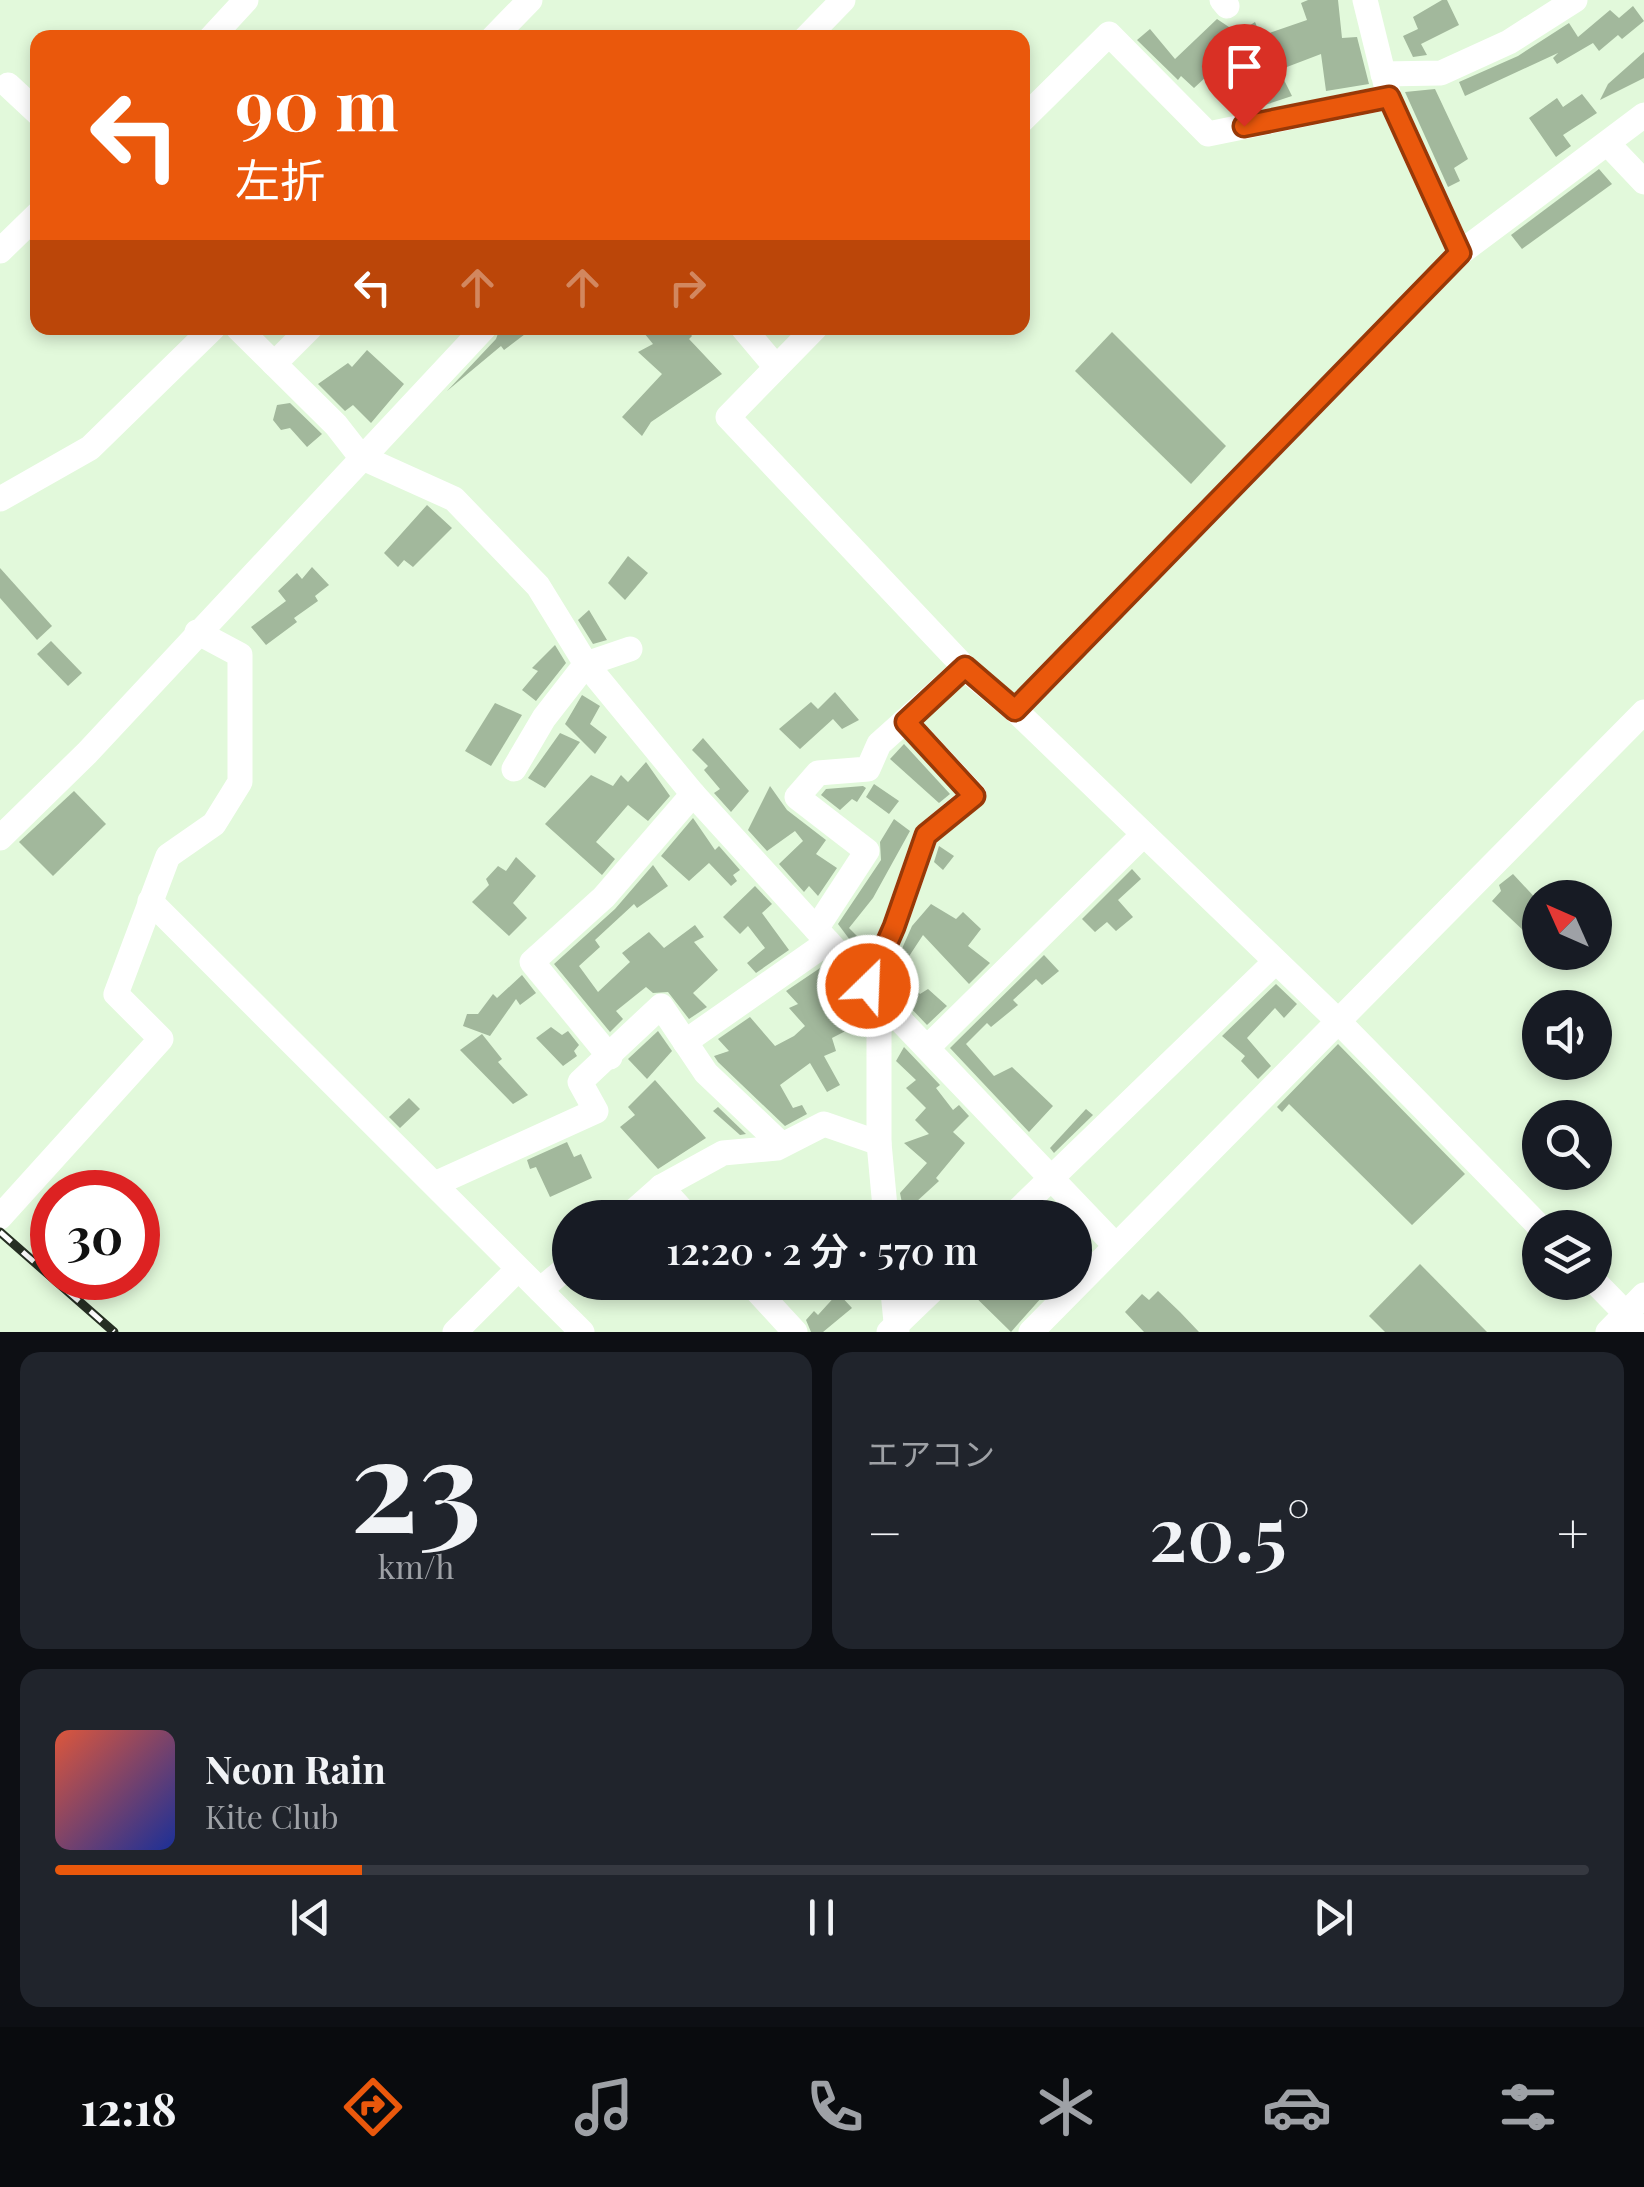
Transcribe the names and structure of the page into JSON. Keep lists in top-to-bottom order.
{
  "north": "top left",
  "page": {
    "turn": ["90 m", "左折"],
    "limit": "30",
    "trip": "12:20 · 2 分 · 570 m",
    "tile": [
      ["23", "km/h"],
      "エアコン"
    ],
    "heat": ["−", "20.5°", "+"],
    "song": ["Neon Rain", "Kite Club"],
    "tabs": "12:18"
  }
}
